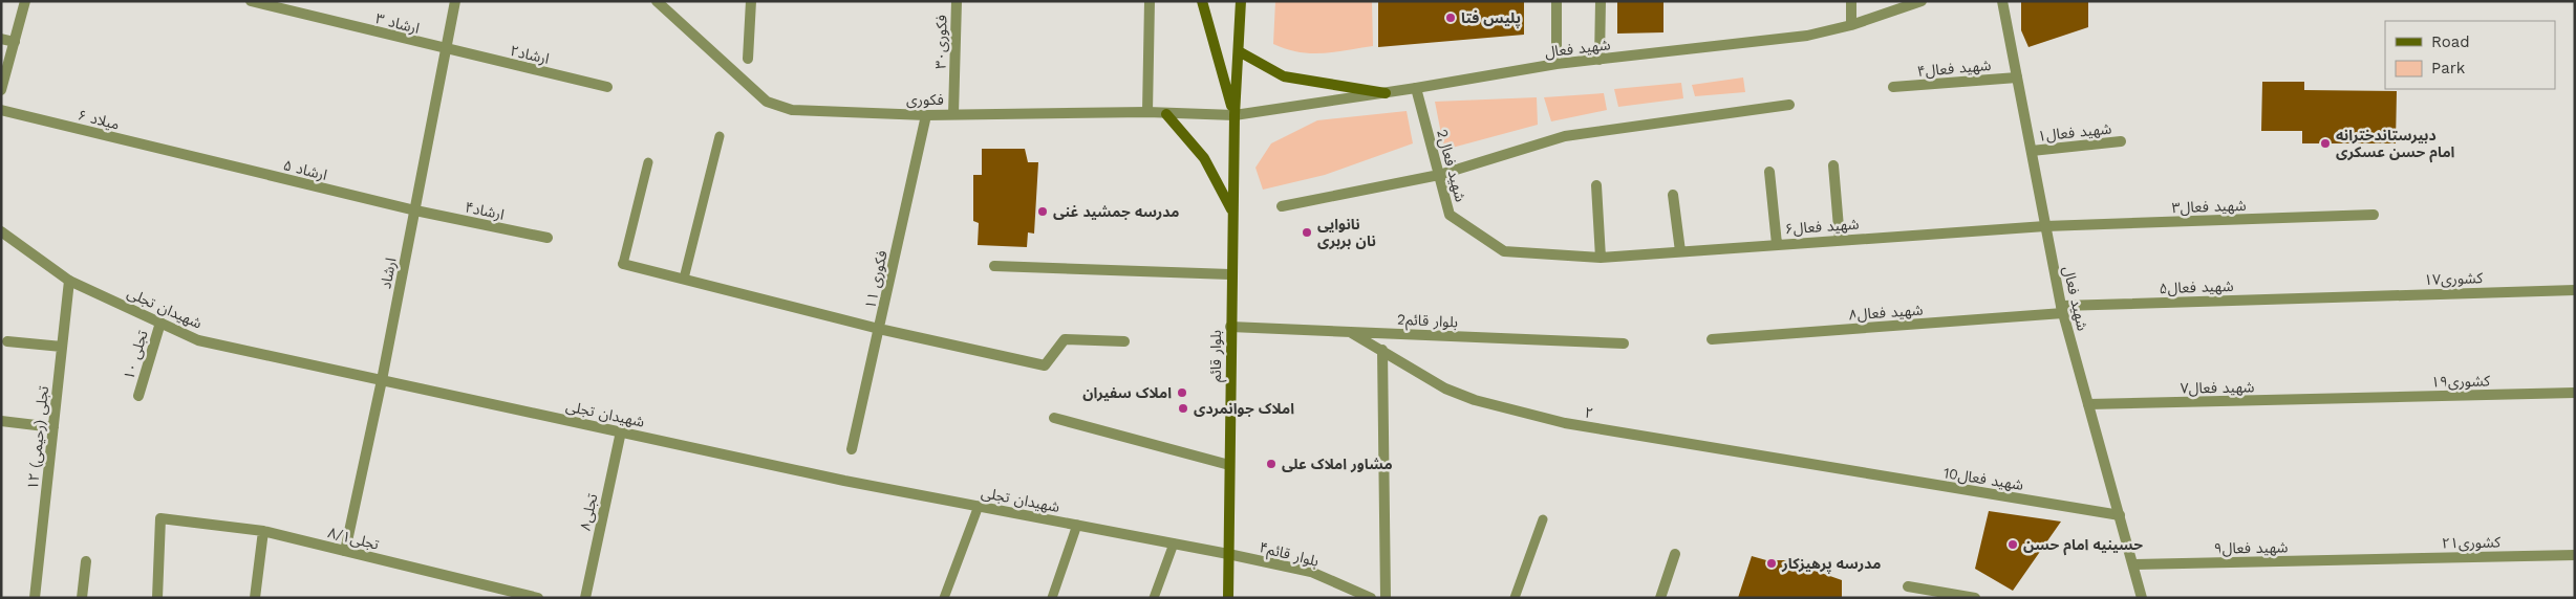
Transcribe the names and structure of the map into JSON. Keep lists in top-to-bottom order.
{
  "streets": {
    "main road": ["بلوار قائم"],
    "street": [
      "۳ ارشاد",
      "فکوری۳۰",
      "شهید فعال",
      "۲ارشاد",
      "شهید فعال۴",
      "فکوری",
      "۶ میلاد",
      "شهید فعال۱",
      "شهید فعال2",
      "۵ ارشاد",
      "شهید فعال۳",
      "۴ارشاد",
      "شهید فعال۶",
      "ارشاد",
      "۱۷کشوری",
      "فکوری ۱۱",
      "شهید فعال۵",
      "شهیدان تجلی",
      "شهید فعال۸",
      "2بلوار قائم",
      "۱۰ تجلی",
      "۱۹کشوری",
      "شهید فعال۷",
      "۲",
      "۱۲ تجلی (رحیمی)",
      "10شهید فعال",
      "تجلی۸",
      "تجلی۸/۱",
      "۲۱کشوری",
      "شهید فعال۹",
      "بلوار قائم۴"
    ]
  },
  "crossings": [
    ["۳ ارشاد", "۲ارشاد"],
    ["۳ ارشاد", "ارشاد"],
    ["فکوری۳۰", "فکوری"],
    ["شهید فعال", "شهید فعال۴"],
    ["شهید فعال", "فکوری"],
    ["شهید فعال", "شهید فعال۱"],
    ["شهید فعال", "شهید فعال2"],
    ["شهید فعال", "شهید فعال۳"],
    ["شهید فعال", "شهید فعال۶"],
    ["شهید فعال", "شهید فعال۵"],
    ["شهید فعال", "شهید فعال۸"],
    ["شهید فعال", "بلوار قائم"],
    ["شهید فعال", "شهید فعال۷"],
    ["شهید فعال", "10شهید فعال"],
    ["شهید فعال", "شهید فعال۹"],
    ["۲ارشاد", "ارشاد"],
    ["فکوری", "فکوری ۱۱"],
    ["فکوری", "بلوار قائم"],
    ["۶ میلاد", "۵ ارشاد"],
    ["شهید فعال2", "شهید فعال۶"],
    ["۵ ارشاد", "۴ارشاد"],
    ["۵ ارشاد", "ارشاد"],
    ["شهید فعال۳", "شهید فعال۶"],
    ["۴ارشاد", "ارشاد"],
    ["ارشاد", "شهیدان تجلی"],
    ["ارشاد", "تجلی۸/۱"],
    ["۱۷کشوری", "شهید فعال۵"],
    ["شهید فعال۵", "شهید فعال۸"],
    ["شهیدان تجلی", "۱۰ تجلی"],
    ["شهیدان تجلی", "بلوار قائم"],
    ["شهیدان تجلی", "۱۲ تجلی (رحیمی)"],
    ["شهیدان تجلی", "تجلی۸"],
    ["شهیدان تجلی", "بلوار قائم۴"],
    ["2بلوار قائم", "بلوار قائم"],
    ["2بلوار قائم", "۲"],
    ["بلوار قائم", "بلوار قائم۴"],
    ["۱۹کشوری", "شهید فعال۷"],
    ["۲", "10شهید فعال"],
    ["۲۱کشوری", "شهید فعال۹"]
  ],
  "places": [
    "پلیس فتا",
    "دبیرستاندخترانه امام حسن عسکری",
    "مدرسه جمشید غنی",
    "نانوایی نان بربری",
    "املاک سفیران",
    "املاک جوانمردی",
    "مشاور املاک علی",
    "حسینیه امام حسن",
    "مدرسه پرهیزکار"
  ],
  "legend": ["Road", "Park"]
}
